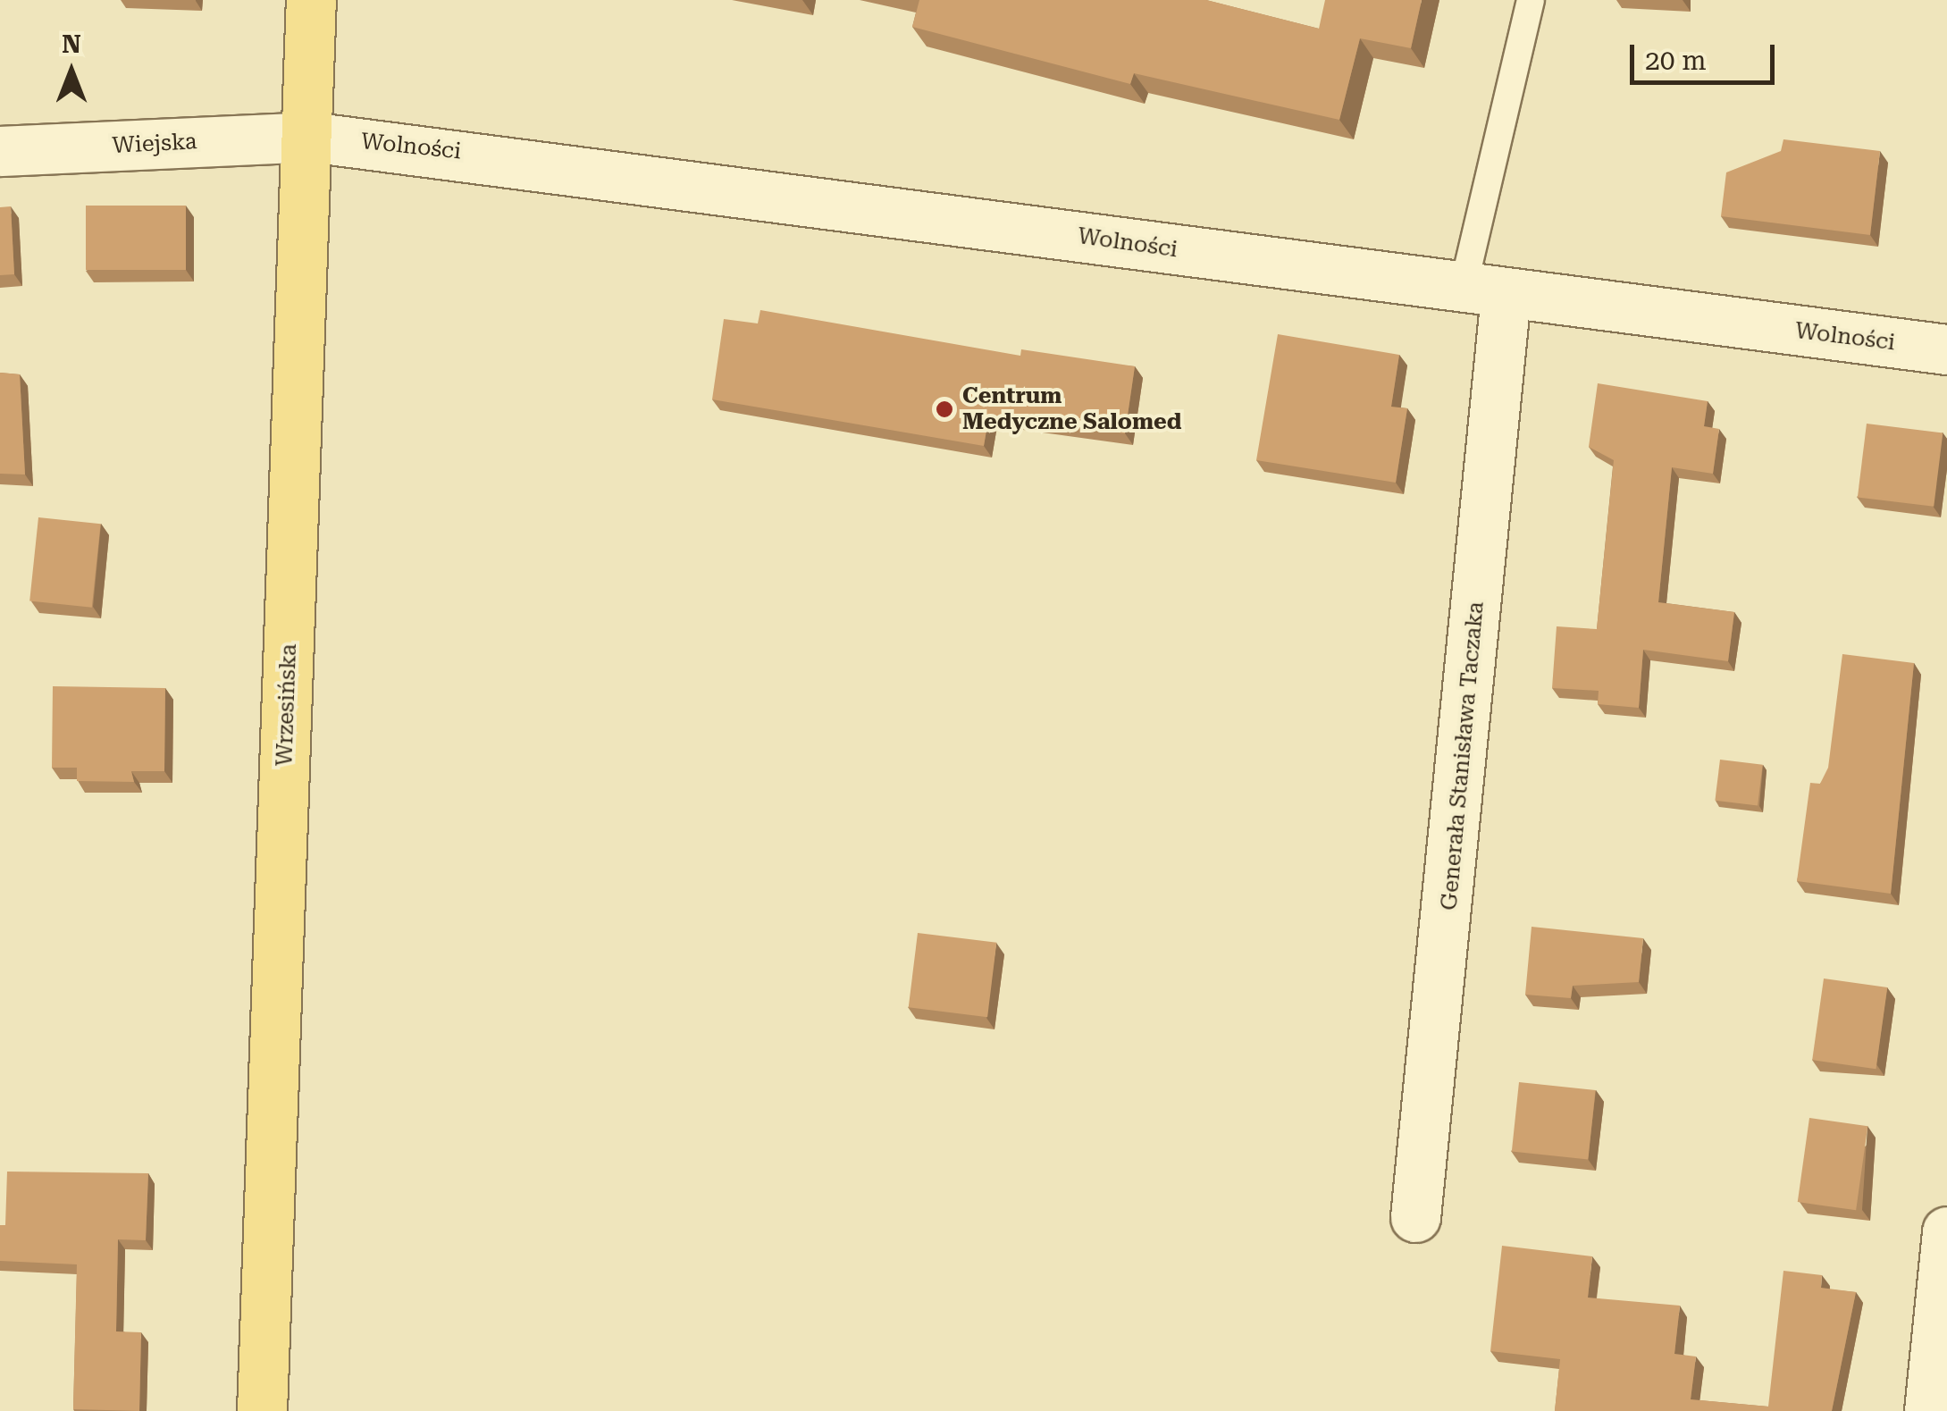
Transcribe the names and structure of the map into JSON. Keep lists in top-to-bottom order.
{
  "streets": {
    "main road": ["Wrzesińska"],
    "street": ["Wiejska", "Wolności", "Generała Stanisława Taczaka"]
  },
  "crossings": [
    ["Wiejska", "Wolności"],
    ["Wiejska", "Wrzesińska"],
    ["Wolności", "Wrzesińska"],
    ["Wolności", "Generała Stanisława Taczaka"]
  ],
  "places": ["Centrum Medyczne Salomed"],
  "scale_bar": "20 m",
  "north": "top"
}
